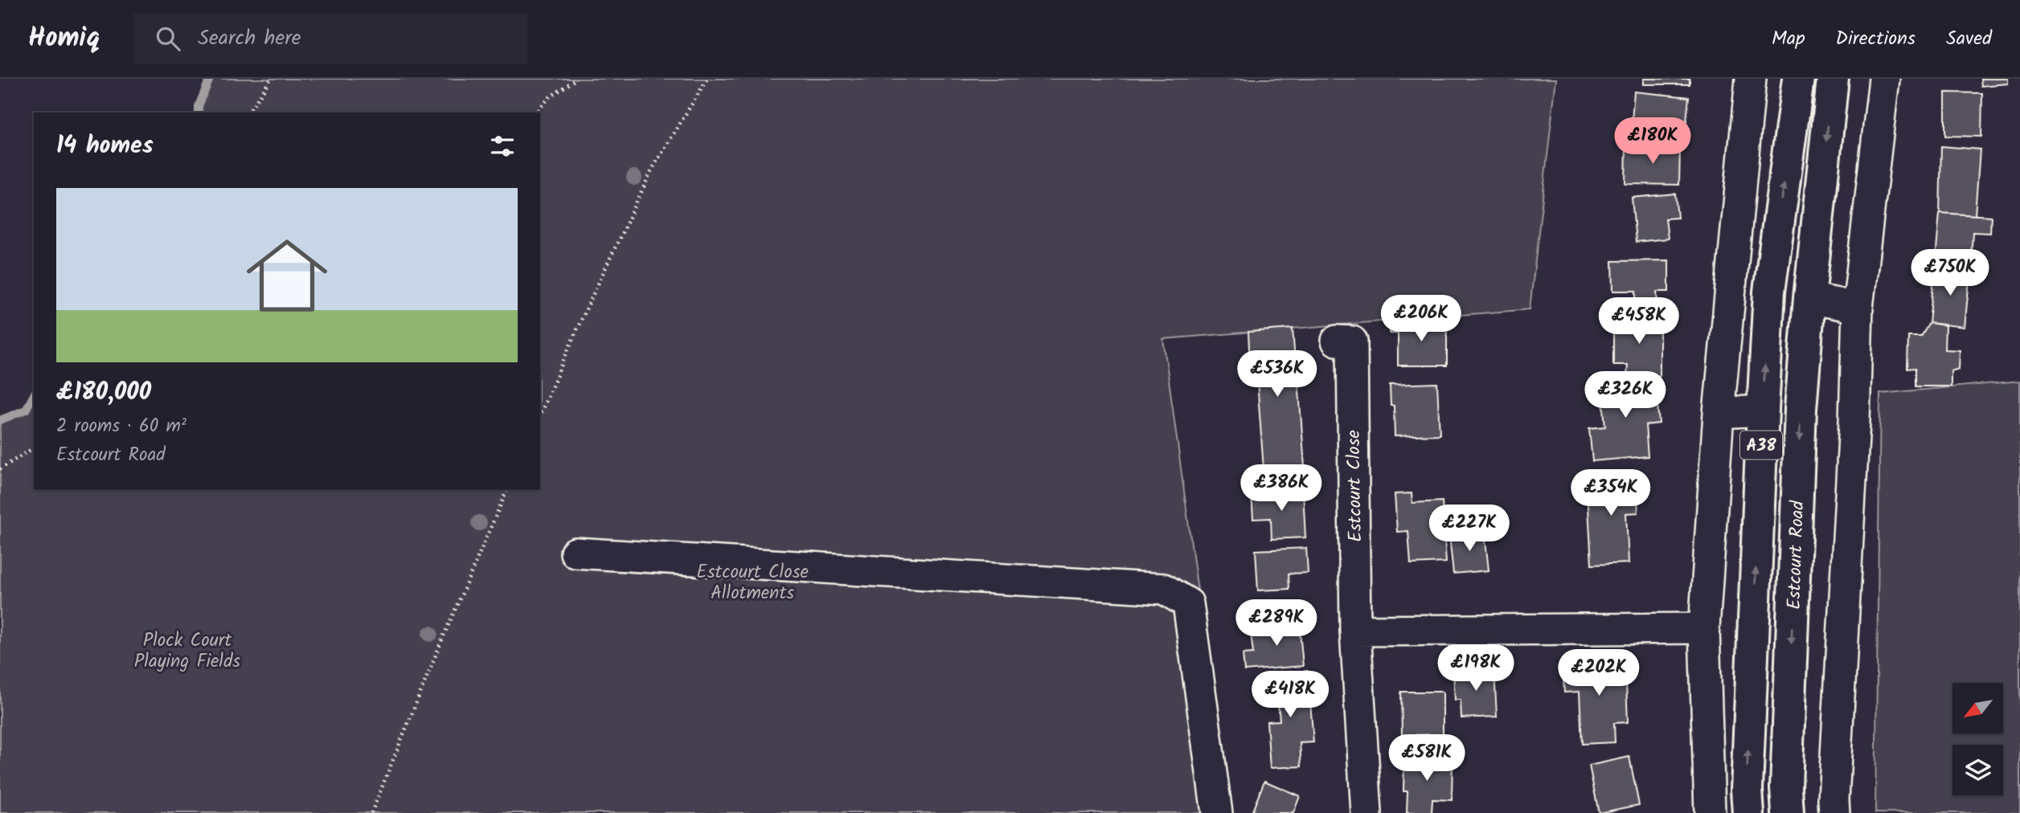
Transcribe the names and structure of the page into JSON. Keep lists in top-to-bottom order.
{
  "streets": {
    "main road": ["A38", "Estcourt Road"],
    "street": ["Estcourt Close"]
  },
  "parks": ["Estcourt Close Allotments", "Plock Court Playing Fields"],
  "north": "bottom left",
  "page": {
    "header": "Homiq",
    "search": "Search here",
    "nav": ["Map", "Directions", "Saved"],
    "heading": "14 homes",
    "price": [
      "£180K",
      "£750K",
      "£206K",
      "£458K",
      "£536K",
      "£326K",
      "£386K",
      "£354K",
      "£227K",
      "£289K",
      "£198K",
      "£202K",
      "£418K",
      "£581K"
    ],
    "list": [
      {
        "name": "£180,000",
        "note": "2 rooms · 60 m² · Estcourt Road"
      }
    ]
  }
}
